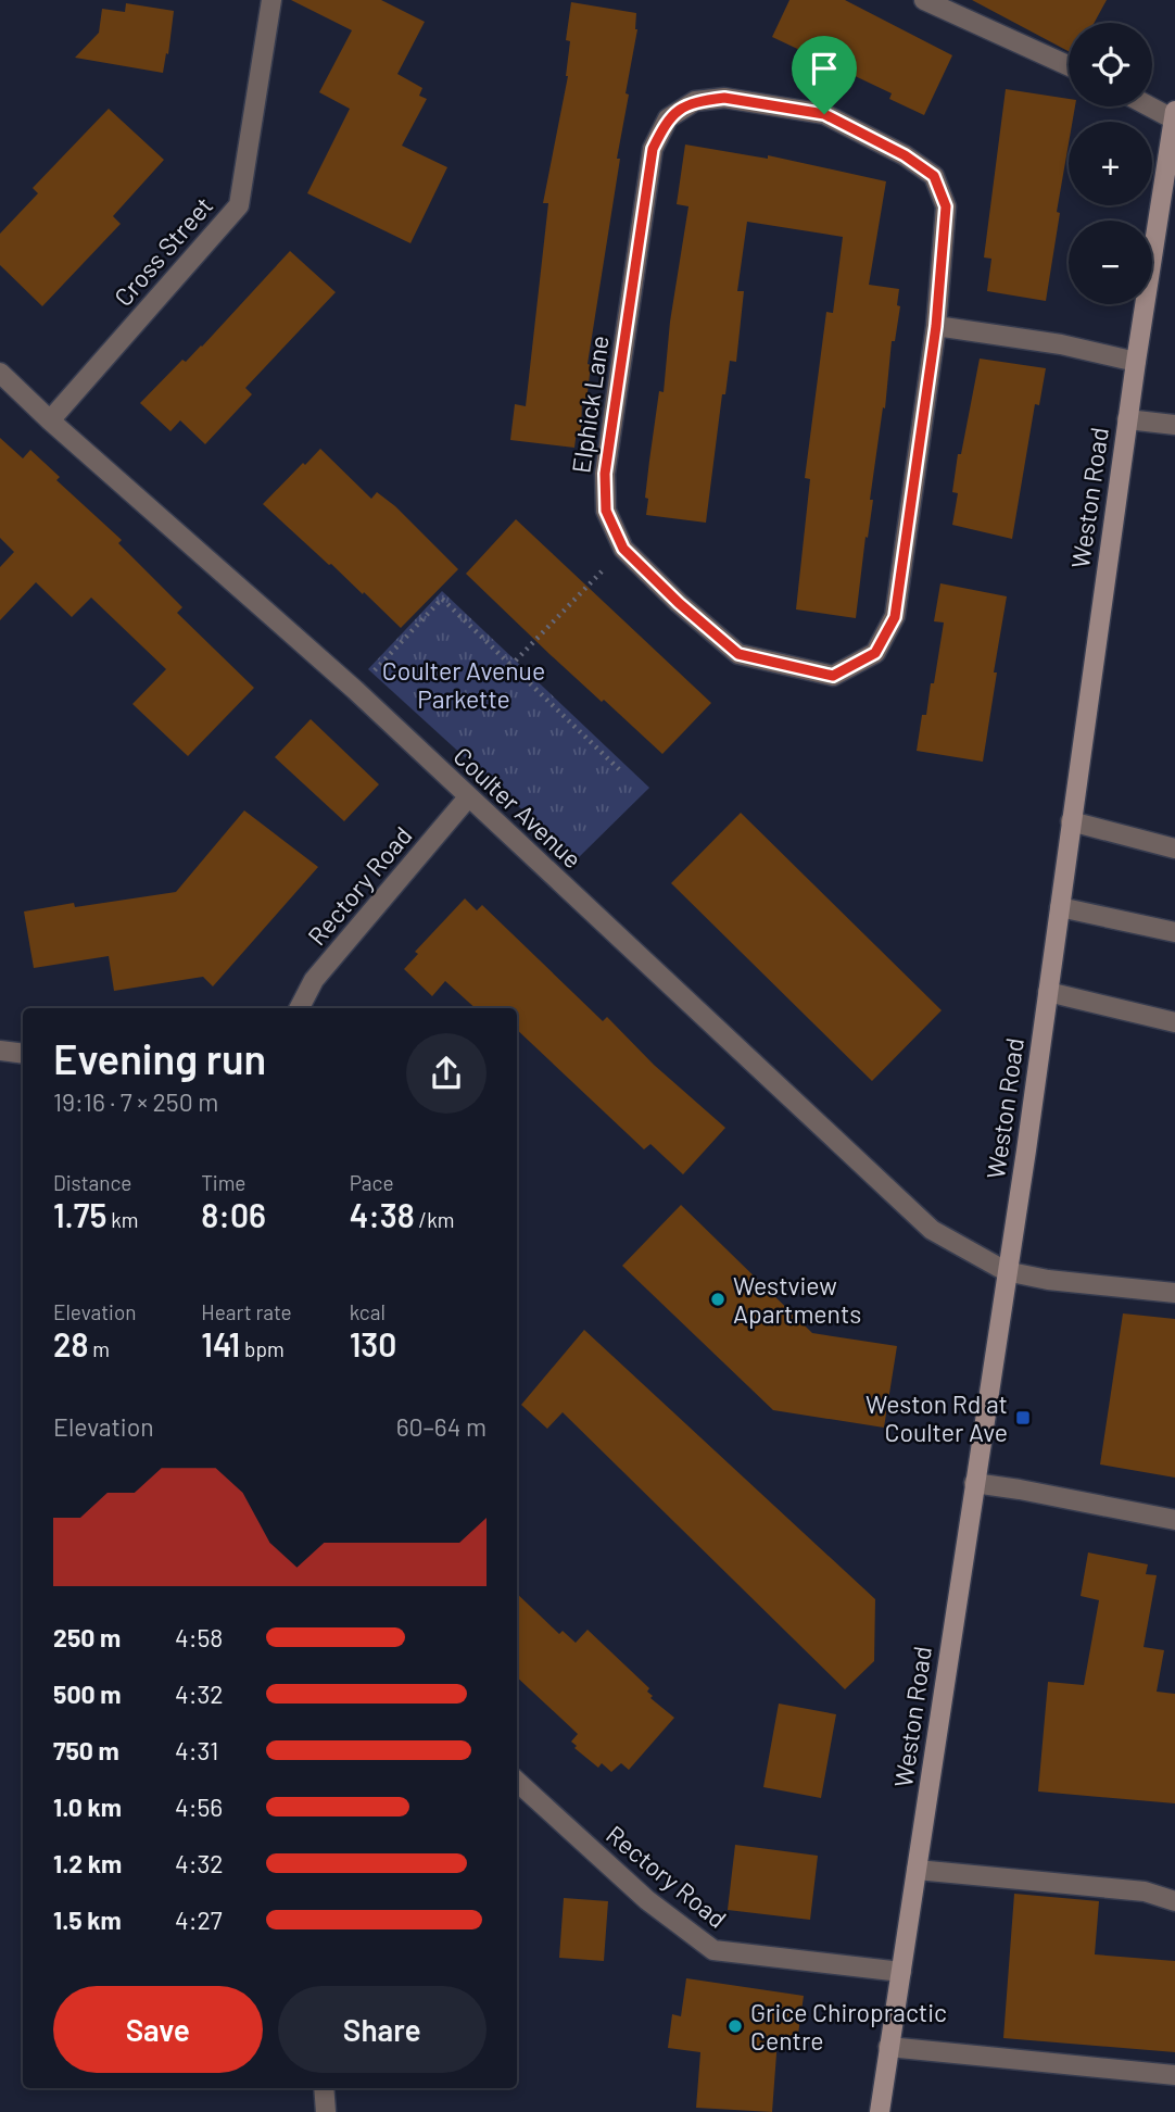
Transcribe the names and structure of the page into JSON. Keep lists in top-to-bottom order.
{
  "streets": {
    "main road": ["Weston Road"],
    "street": [
      "Cross Street",
      "Elphick Lane",
      "Coulter Avenue",
      "Rectory Road"
    ]
  },
  "crossings": [
    ["Cross Street", "Coulter Avenue"],
    ["Weston Road", "Coulter Avenue"],
    ["Weston Road", "Rectory Road"],
    ["Coulter Avenue", "Rectory Road"]
  ],
  "parks": ["Coulter Avenue Parkette"],
  "places": {
    "other": ["Westview Apartments", "Grice Chiropractic Centre"],
    "transit": ["Weston Rd at Coulter Ave"]
  },
  "page": {
    "map_buttons": ["+", "−"],
    "heading": ["Evening run", "19:16 · 7 × 250 m"],
    "stats": [
      ["Distance", "1.75 km"],
      ["Time", "8:06"],
      ["Pace", "4:38 /km"],
      ["Elevation", "28 m"],
      ["Heart rate", "141 bpm"],
      ["kcal", "130"]
    ],
    "chart": ["Elevation", "60–64 m"],
    "list": [
      {
        "name": "250 m",
        "note": "4:58"
      },
      {
        "name": "500 m",
        "note": "4:32"
      },
      {
        "name": "750 m",
        "note": "4:31"
      },
      {
        "name": "1.0 km",
        "note": "4:56"
      },
      {
        "name": "1.2 km",
        "note": "4:32"
      },
      {
        "name": "1.5 km",
        "note": "4:27"
      }
    ],
    "buttons": ["Save", "Share"]
  }
}
